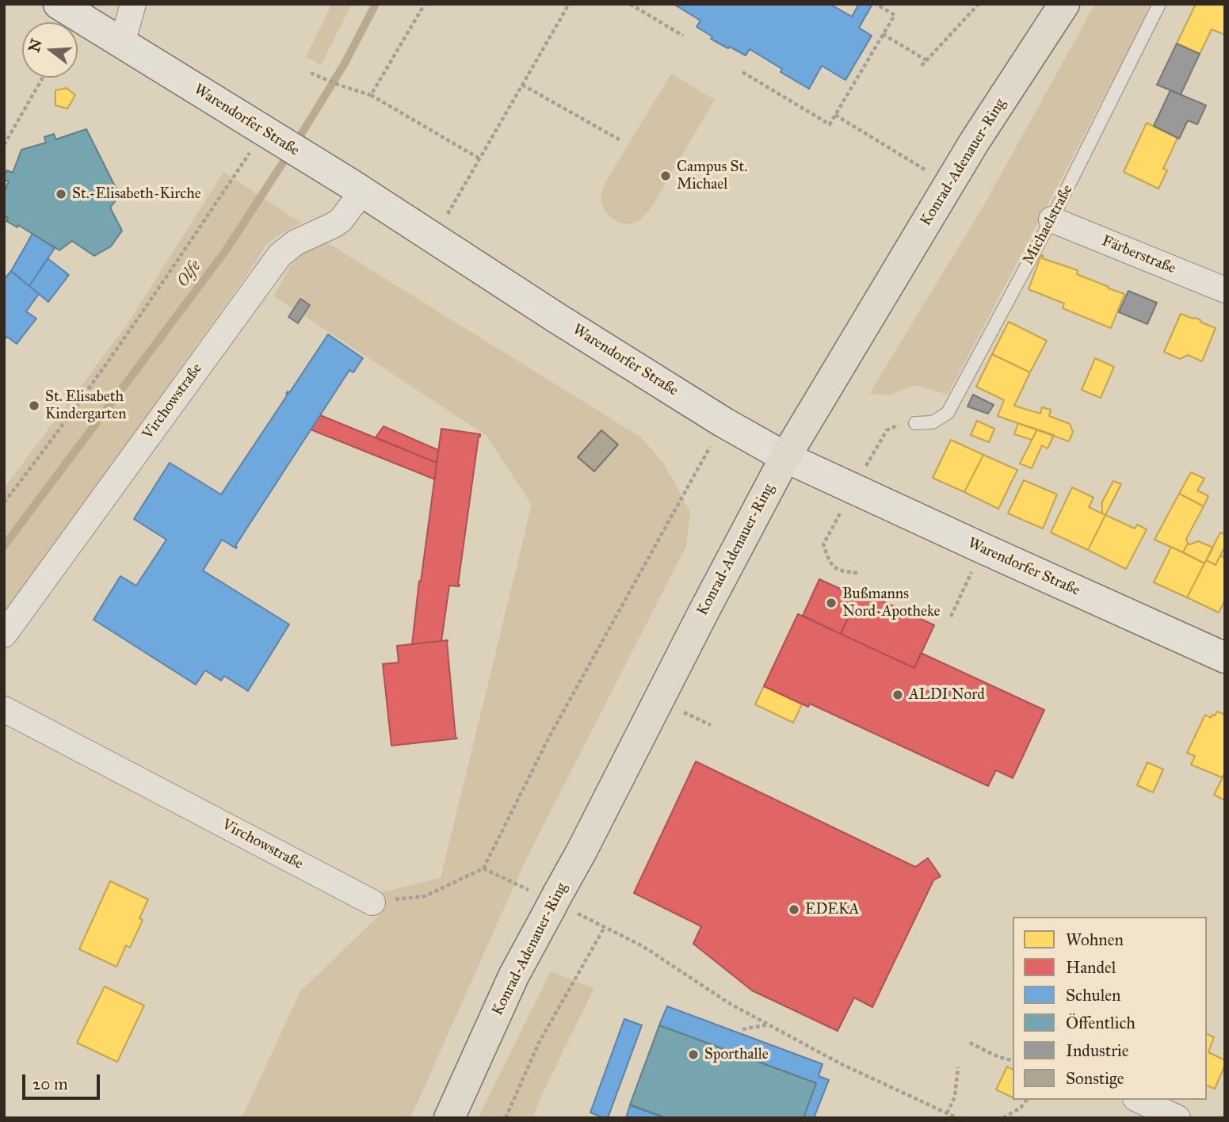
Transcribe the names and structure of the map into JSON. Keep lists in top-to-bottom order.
{
  "streets": {
    "main road": ["Warendorfer Straße", "Konrad-Adenauer-Ring"],
    "street": ["Färberstraße", "Virchowstraße"],
    "lane": ["Michaelstraße"]
  },
  "crossings": [
    ["Warendorfer Straße", "Konrad-Adenauer-Ring"],
    ["Warendorfer Straße", "Virchowstraße"],
    ["Michaelstraße", "Färberstraße"]
  ],
  "water": ["Olfe"],
  "places": [
    "Campus St. Michael",
    "St.-Elisabeth-Kirche",
    "St. Elisabeth Kindergarten",
    "Bußmanns Nord-Apotheke",
    "ALDI Nord",
    "EDEKA",
    "Sporthalle"
  ],
  "legend": [
    "Wohnen",
    "Handel",
    "Schulen",
    "Öffentlich",
    "Industrie",
    "Sonstige"
  ],
  "scale_bar": "20 m",
  "north": "left"
}
